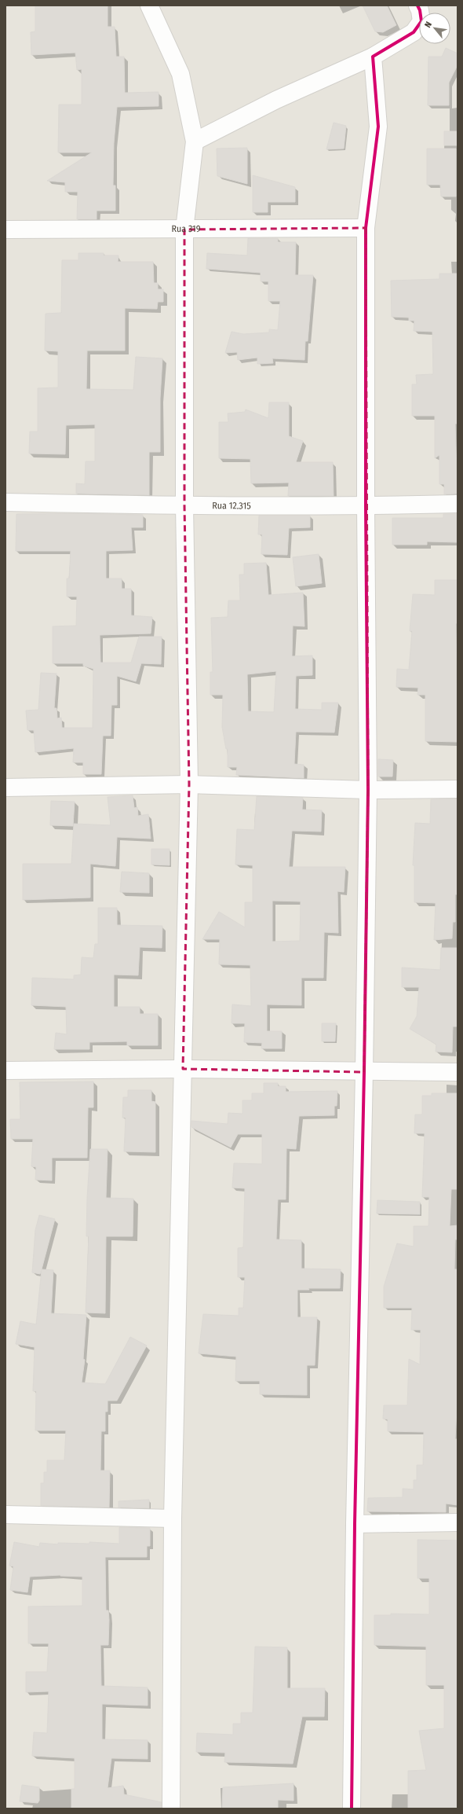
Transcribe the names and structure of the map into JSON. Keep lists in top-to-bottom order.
{
  "streets": {
    "street": ["Rua 319", "Rua 12.315"]
  },
  "north": "top left"
}
